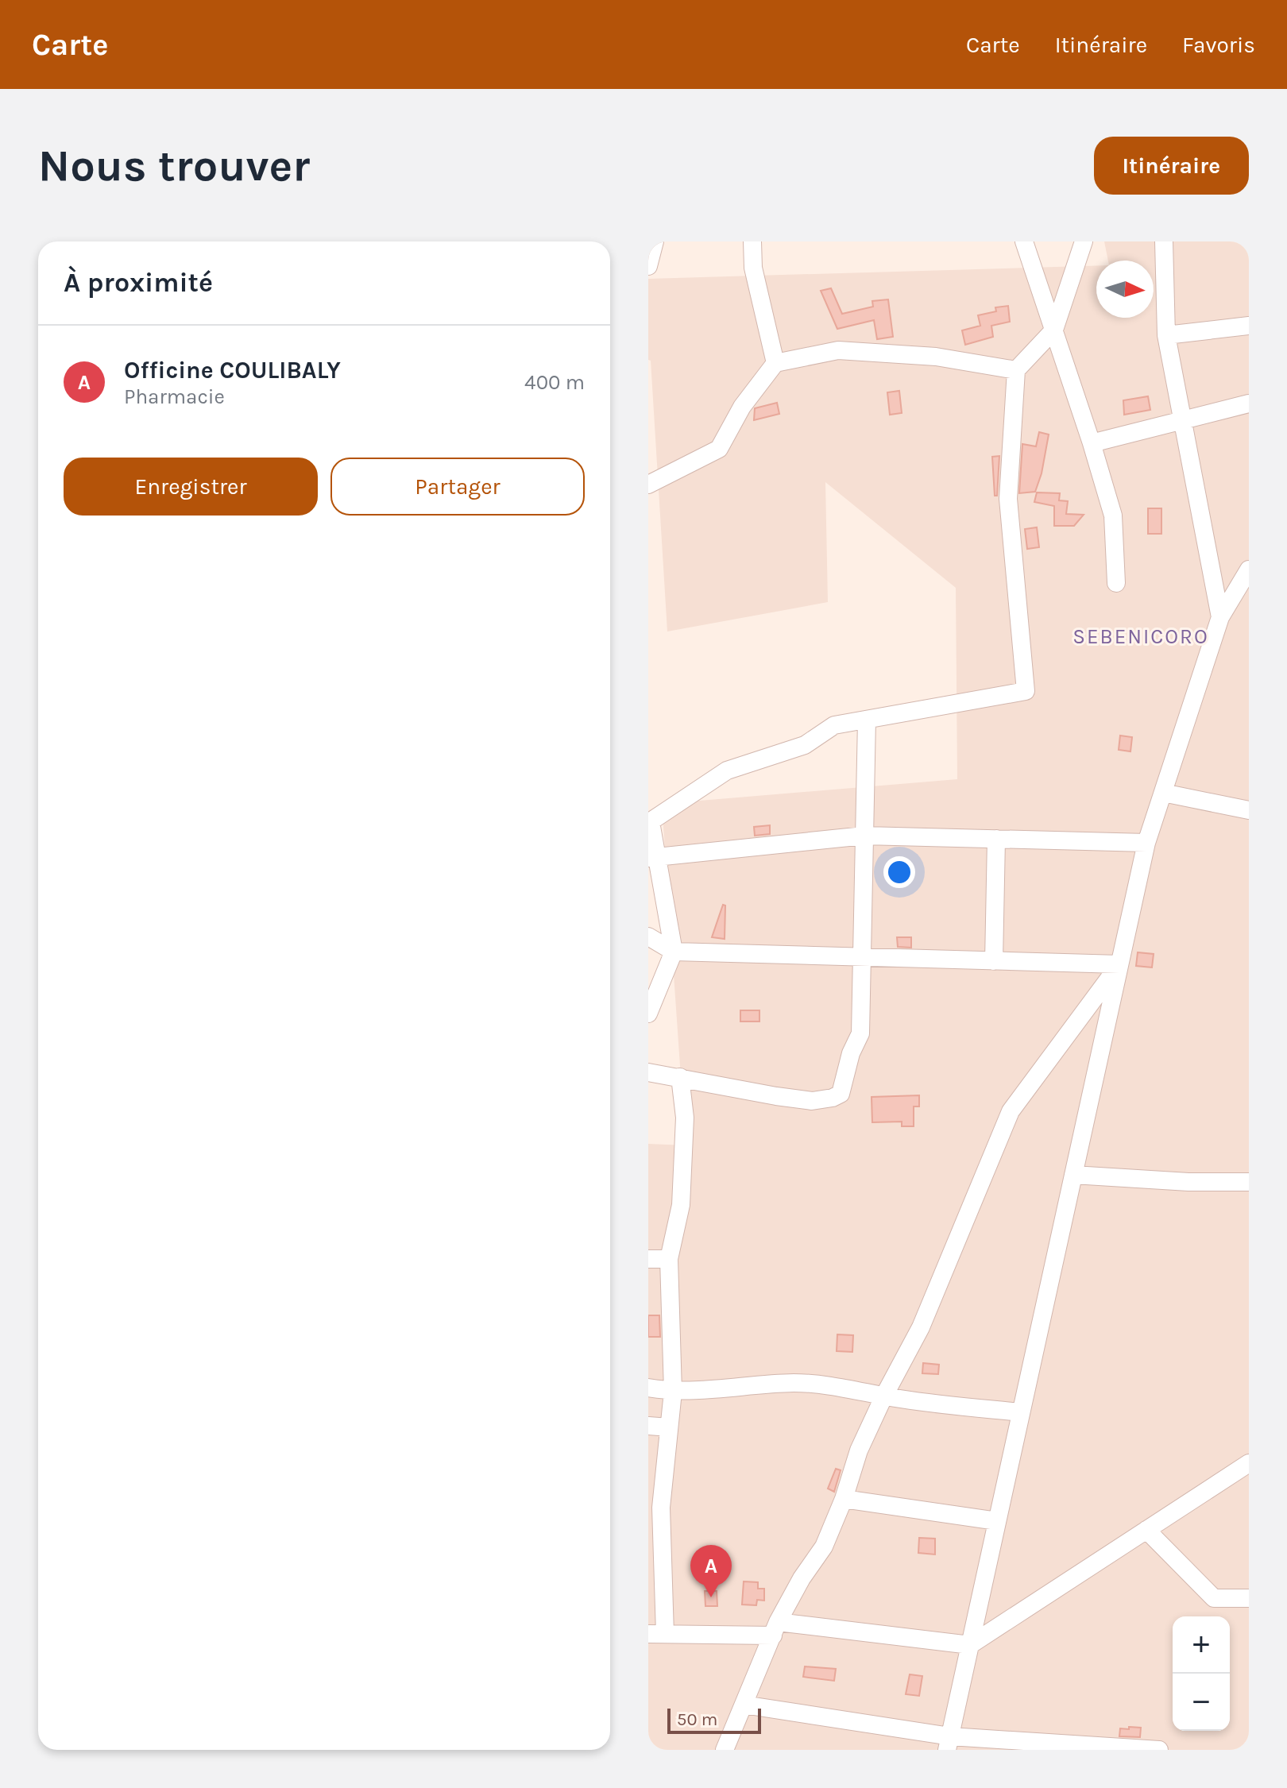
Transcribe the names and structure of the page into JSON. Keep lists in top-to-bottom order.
{
  "districts": ["SEBENICORO"],
  "scale_bar": "50 m",
  "north": "right",
  "page": {
    "header": "Carte",
    "nav": ["Carte", "Itinéraire", "Favoris"],
    "buttons": [
      "Itinéraire",
      ["Enregistrer", "Partager"]
    ],
    "title": "Nous trouver",
    "heading": "À proximité",
    "list": [
      {
        "mark": "A",
        "name": "Officine COULIBALY",
        "note": "Pharmacie",
        "value": "400 m"
      }
    ],
    "pins": "A",
    "map_buttons": ["+", "−"],
    "scale": "50 m"
  }
}
